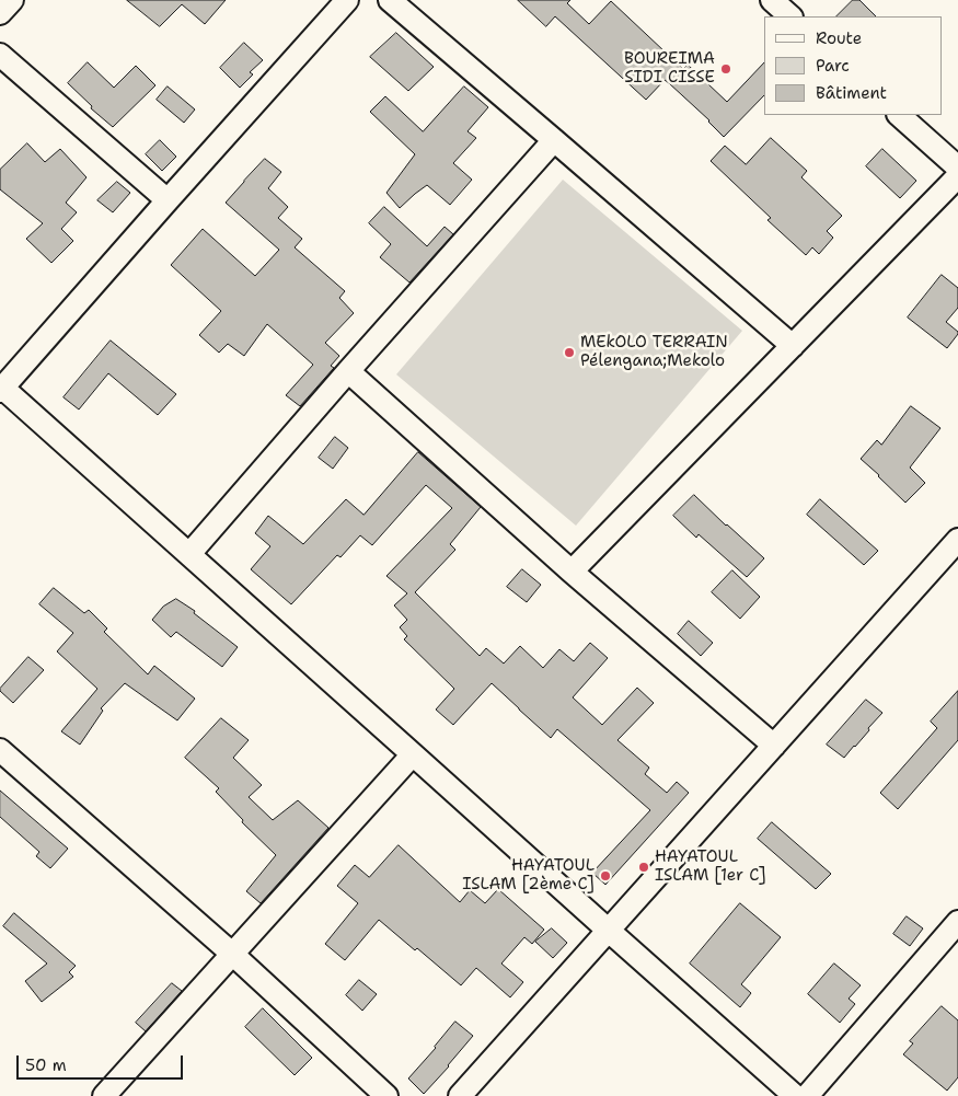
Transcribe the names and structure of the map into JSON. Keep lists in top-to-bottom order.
{
  "places": [
    "BOUREIMA SIDI CISSE",
    "MEkOLO TERRAIN Pélengana;Mekolo",
    "HAYATOUL ISLAM [1er C]",
    "HAYATOUL ISLAM [2ème C]"
  ],
  "legend": ["Route", "Parc", "Bâtiment"],
  "scale_bar": "50 m"
}
